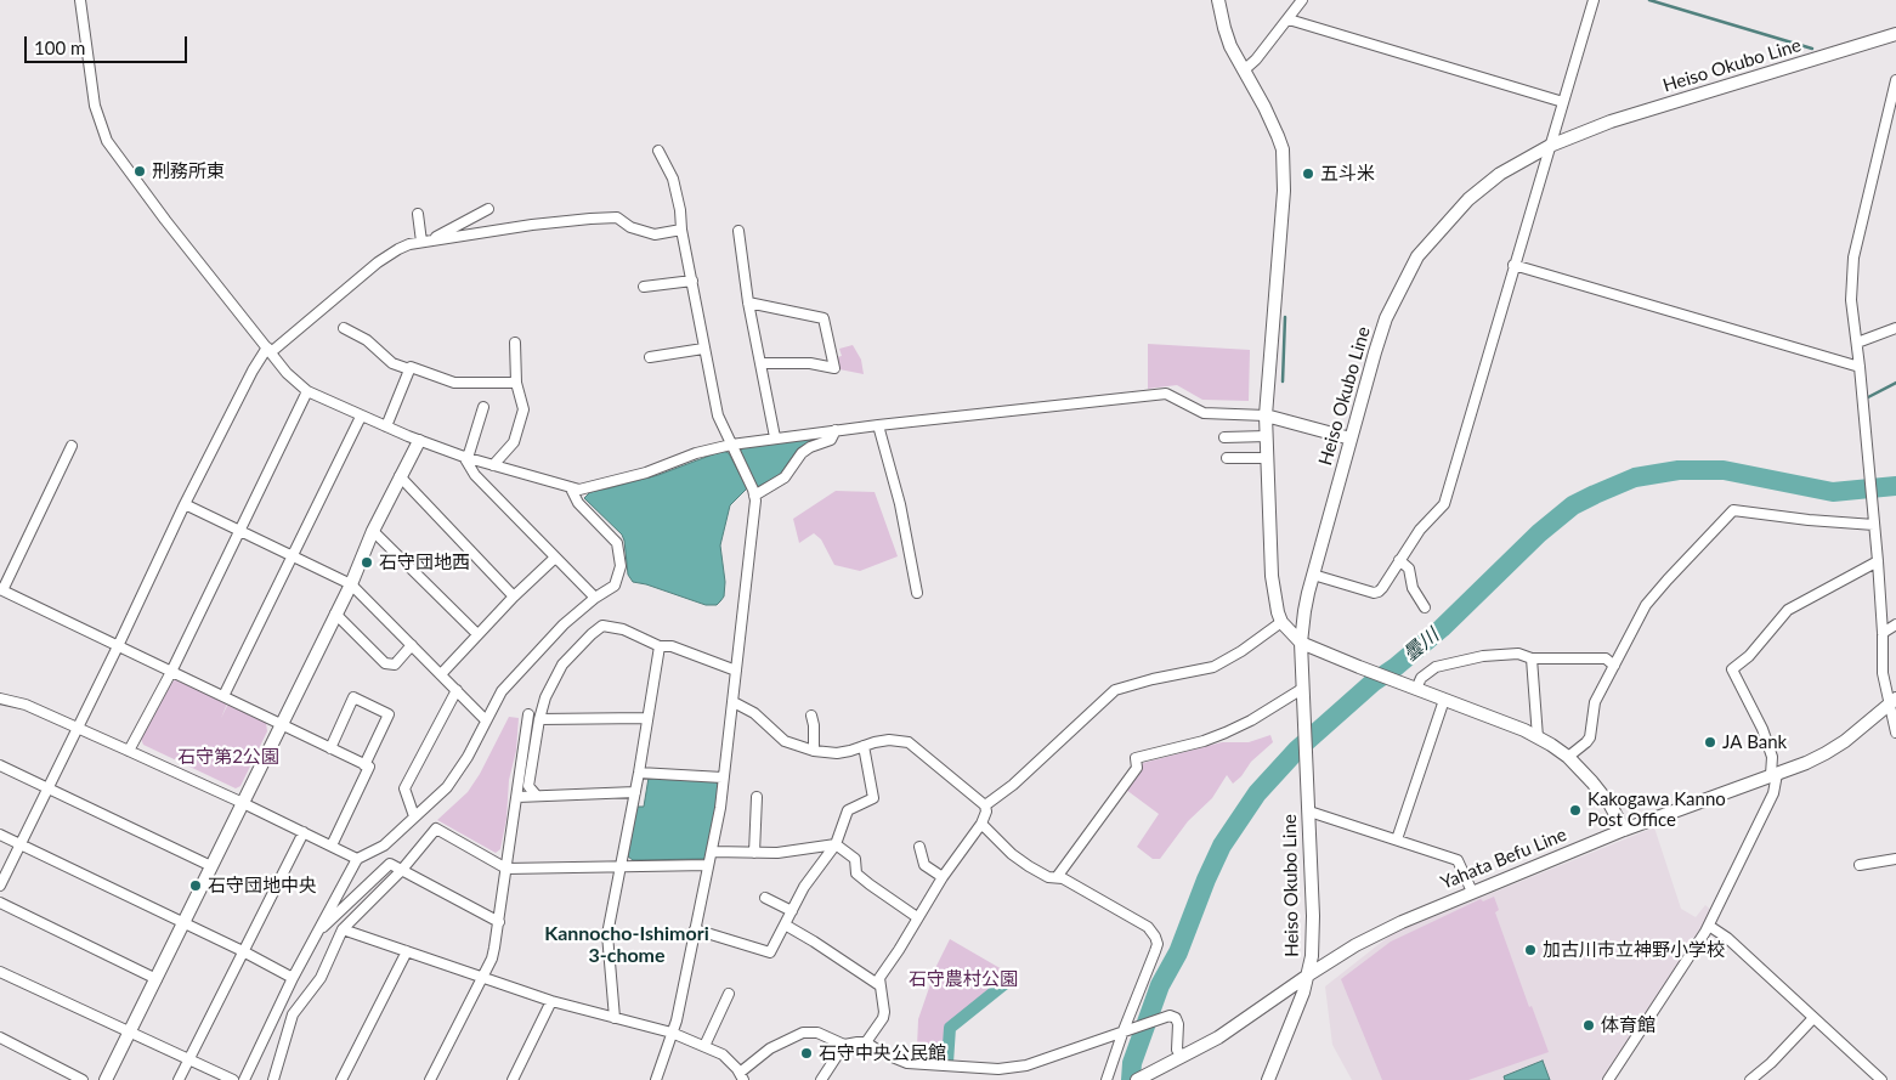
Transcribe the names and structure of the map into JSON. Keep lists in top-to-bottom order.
{
  "streets": {
    "main road": ["Heiso Okubo Line", "Yahata Befu Line"]
  },
  "crossings": [
    ["Heiso Okubo Line", "Yahata Befu Line"]
  ],
  "districts": ["Kannocho-Ishimori 3-chome"],
  "water": ["曇川"],
  "parks": ["石守第2公園", "石守農村公園"],
  "places": [
    "刑務所東",
    "五斗米",
    "石守団地西",
    "JA Bank",
    "Kakogawa Kanno Post Office",
    "石守団地中央",
    "加古川市立神野小学校",
    "体育館",
    "石守中央公民館"
  ],
  "scale_bar": "100 m"
}
